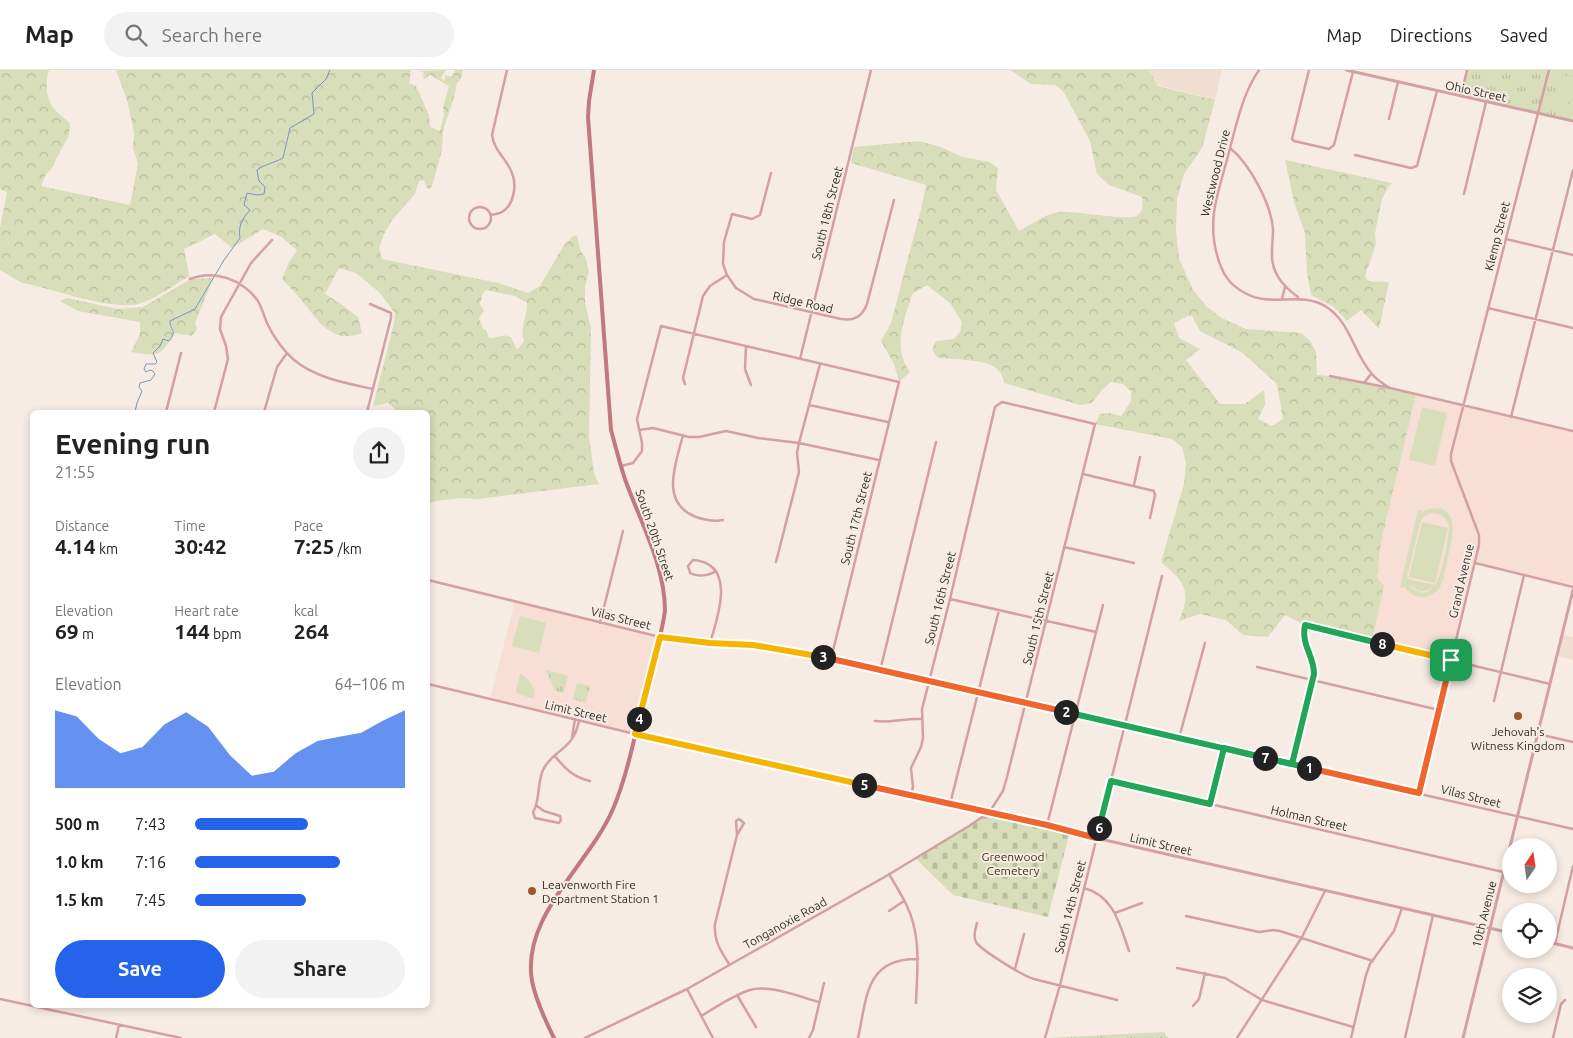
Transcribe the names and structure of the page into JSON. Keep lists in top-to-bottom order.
{
  "streets": {
    "main road": ["South 20th Street"],
    "street": [
      "Ohio Street",
      "Westwood Drive",
      "South 18th Street",
      "Klemp Street",
      "Ridge Road",
      "South 17th Street",
      "Grand Avenue",
      "South 16th Street",
      "Vilas Street",
      "South 15th Street",
      "Limit Street",
      "Holman Street",
      "South 14th Street",
      "10th Avenue",
      "Tonganoxie Road"
    ]
  },
  "crossings": [
    ["Ohio Street", "Klemp Street"],
    ["South 18th Street", "Ridge Road"],
    ["Klemp Street", "Grand Avenue"],
    ["South 17th Street", "Vilas Street"],
    ["South 20th Street", "Vilas Street"],
    ["South 20th Street", "Limit Street"],
    ["Grand Avenue", "Vilas Street"],
    ["South 16th Street", "Vilas Street"],
    ["South 16th Street", "South 15th Street"],
    ["South 16th Street", "Limit Street"],
    ["Vilas Street", "South 15th Street"],
    ["Vilas Street", "South 14th Street"],
    ["Vilas Street", "10th Avenue"],
    ["South 15th Street", "Limit Street"],
    ["South 15th Street", "Tonganoxie Road"],
    ["Limit Street", "South 14th Street"],
    ["Limit Street", "10th Avenue"],
    ["Limit Street", "Tonganoxie Road"],
    ["Holman Street", "South 14th Street"]
  ],
  "parks": ["Greenwood Cemetery"],
  "places": ["Jehovah's Witness Kingdom", "Leavenworth Fire Department Station 1"],
  "north": "top",
  "page": {
    "header": "Map",
    "search": "Search here",
    "nav": ["Map", "Directions", "Saved"],
    "heading": ["Evening run", "21:55"],
    "stats": [
      ["Distance", "4.14 km"],
      ["Time", "30:42"],
      ["Pace", "7:25 /km"],
      ["Elevation", "69 m"],
      ["Heart rate", "144 bpm"],
      ["kcal", "264"]
    ],
    "pins": [
      "8",
      "3",
      "2",
      "4",
      "7",
      "1",
      "5",
      "6"
    ],
    "chart": ["Elevation", "64–106 m"],
    "list": [
      {
        "name": "500 m",
        "note": "7:43"
      },
      {
        "name": "1.0 km",
        "note": "7:16"
      },
      {
        "name": "1.5 km",
        "note": "7:45"
      }
    ],
    "buttons": ["Save", "Share"]
  }
}
